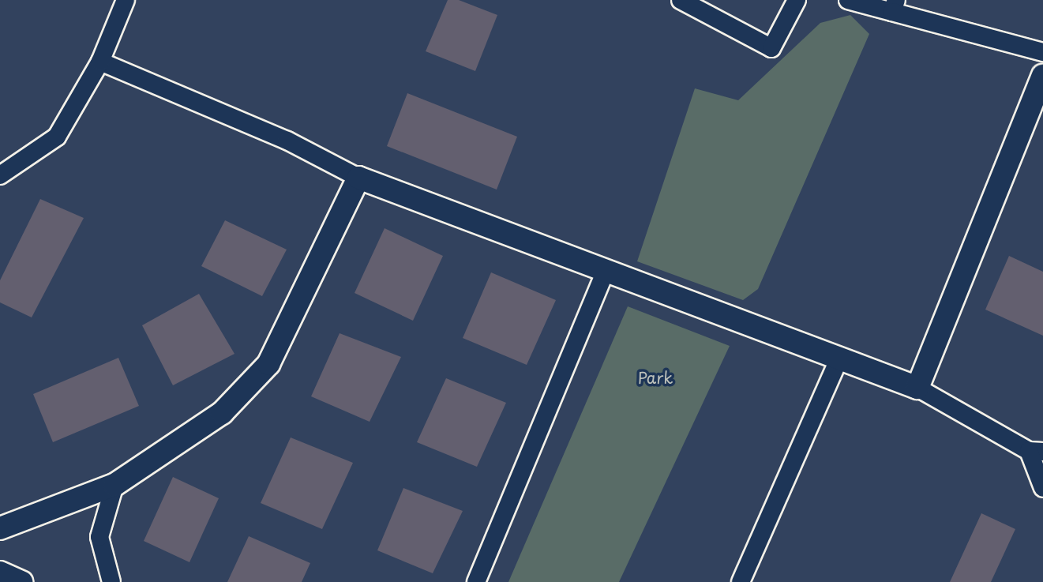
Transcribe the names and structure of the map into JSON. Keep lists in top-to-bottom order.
{
  "parks": ["Park"]
}
